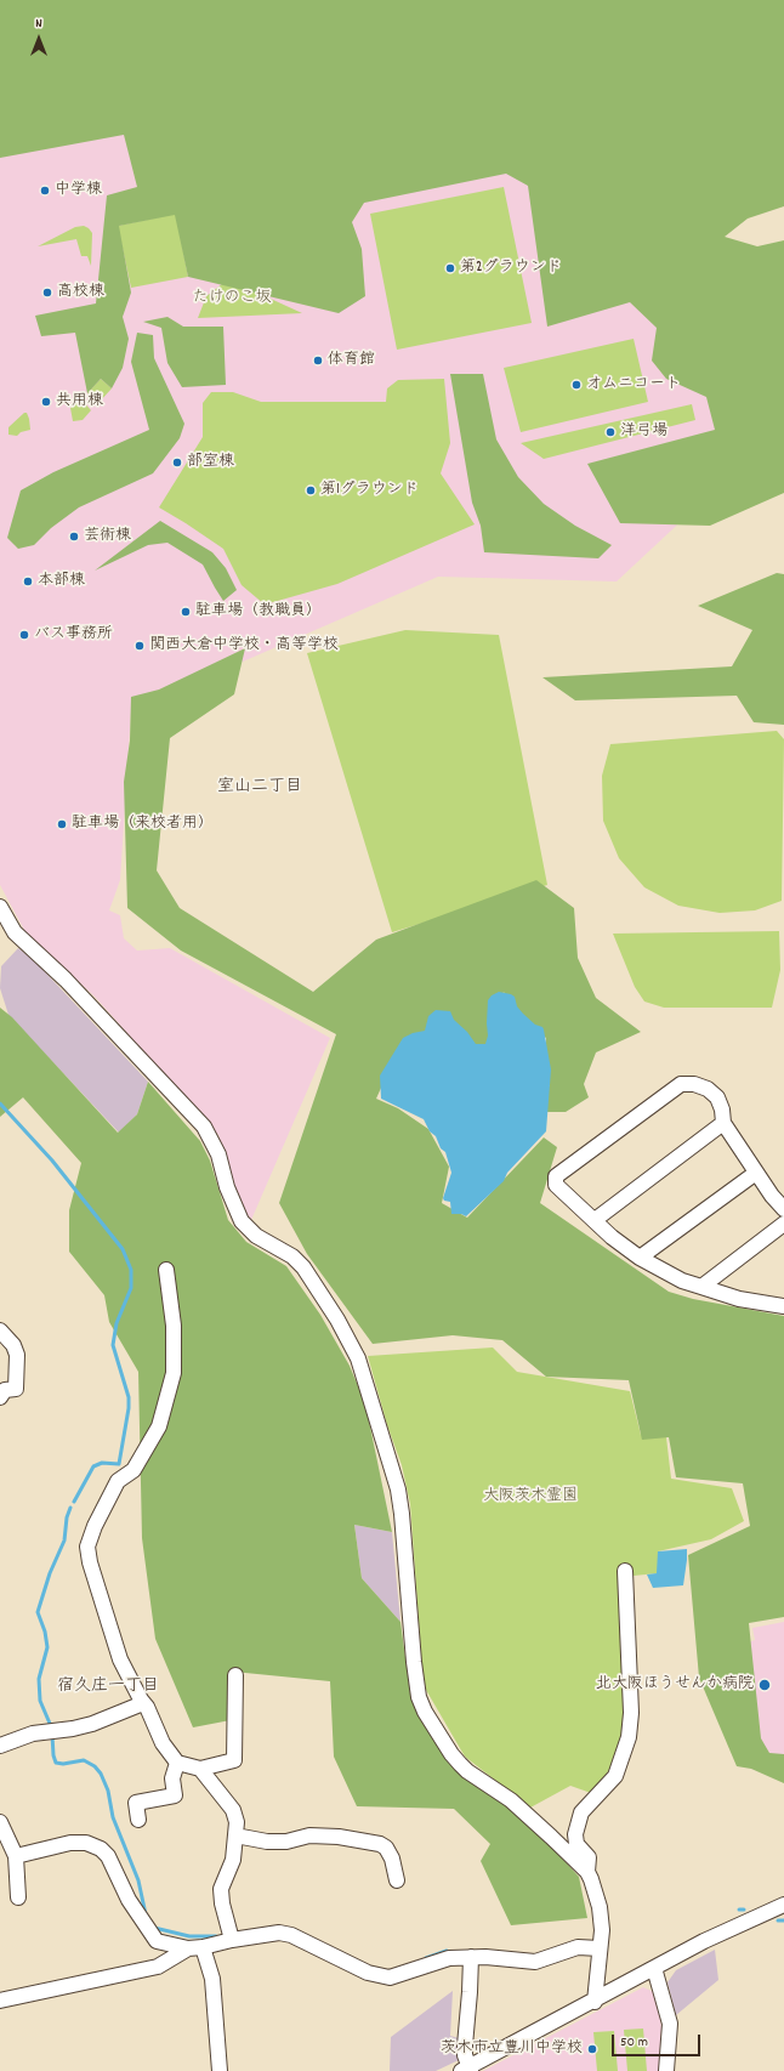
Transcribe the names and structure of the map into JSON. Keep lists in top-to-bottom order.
{
  "districts": ["室山二丁目", "宿久庄一丁目"],
  "parks": ["たけのこ坂", "大阪茨木霊園"],
  "places": [
    "中学棟",
    "第2グラウンド",
    "高校棟",
    "体育館",
    "オムニコート",
    "共用棟",
    "洋弓場",
    "部室棟",
    "第1グラウンド",
    "芸術棟",
    "本部棟",
    "駐車場（教職員）",
    "バス事務所",
    "関西大倉中学校・高等学校",
    "駐車場（来校者用）",
    "北大阪ほうせんか病院",
    "茨木市立豊川中学校"
  ],
  "scale_bar": "50 m",
  "north": "top"
}
